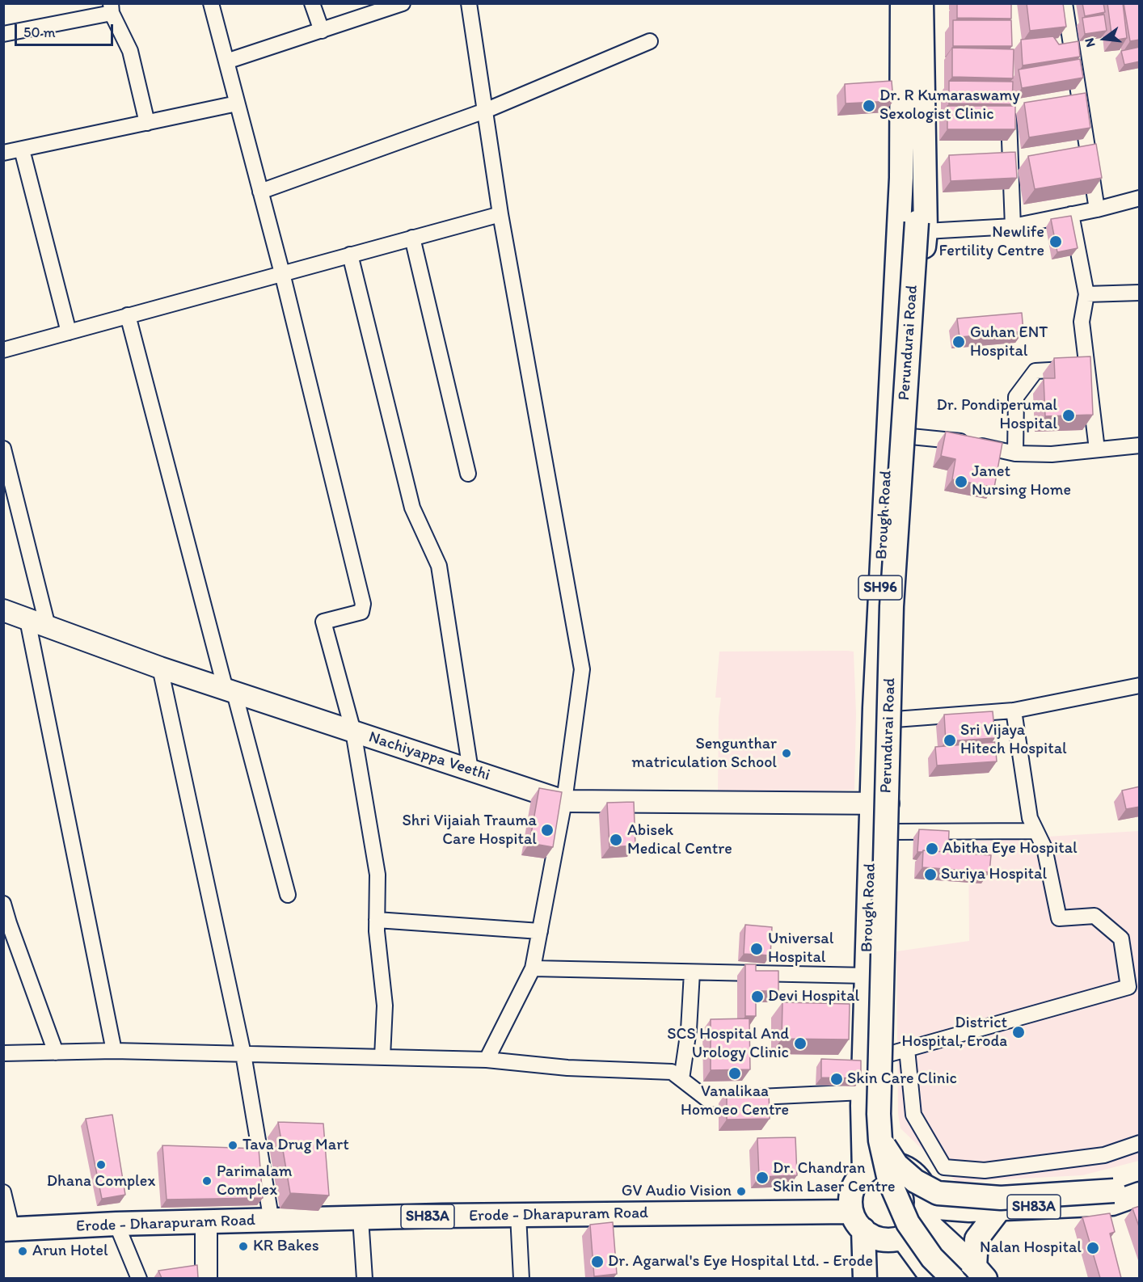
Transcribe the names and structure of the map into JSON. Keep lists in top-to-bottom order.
{
  "streets": {
    "main road": [
      "Perundurai Road",
      "Brough Road",
      "SH96",
      "SH83A",
      "Erode - Dharapuram Road"
    ],
    "street": ["Nachiyappa Veethi"]
  },
  "crossings": [
    ["Perundurai Road", "Brough Road"],
    ["Brough Road", "Nachiyappa Veethi"],
    ["Brough Road", "SH83A"],
    ["Brough Road", "Erode - Dharapuram Road"],
    ["SH83A", "Erode - Dharapuram Road"]
  ],
  "places": [
    "Dr. R Kumaraswamy Sexologist Clinic",
    "Newlife Fertility Centre",
    "Guhan ENT Hospital",
    "Dr. Pondiperumal Hospital",
    "Janet Nursing Home",
    "Sri Vijaya Hitech Hospital",
    "Sengunthar matriculation School",
    "Shri Vijaiah Trauma Care Hospital",
    "Abisek Medical Centre",
    "Abitha Eye Hospital",
    "Suriya Hospital",
    "Universal Hospital",
    "Devi Hospital",
    "District Hospital, Eroda",
    "SCS Hospital And Urology Clinic",
    "Vanalikaa Homoeo Centre",
    "Skin Care Clinic",
    "Tava Drug Mart",
    "Dhana Complex",
    "Dr. Chandran Skin Laser Centre",
    "Parimalam Complex",
    "GV Audio Vision",
    "KR Bakes",
    "Nalan Hospital",
    "Arun Hotel",
    "Dr. Agarwal's Eye Hospital Ltd. - Erode"
  ],
  "scale_bar": "50 m",
  "north": "left"
}
